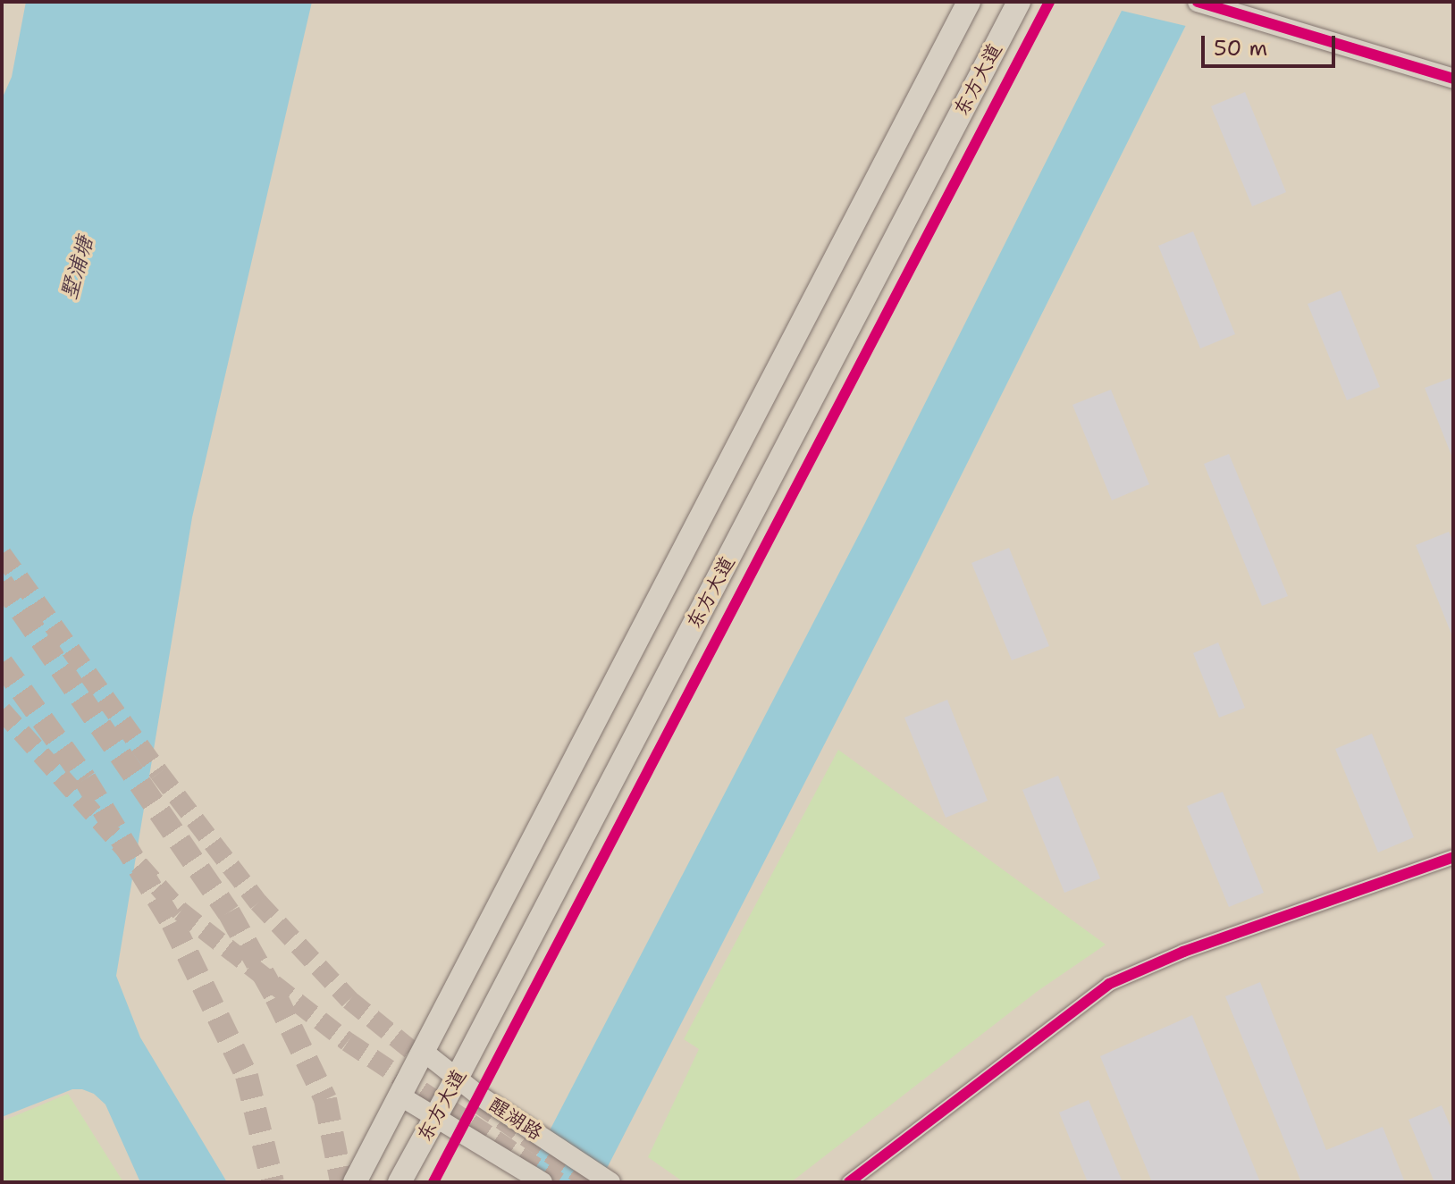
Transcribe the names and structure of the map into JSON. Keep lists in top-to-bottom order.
{
  "streets": {
    "main road": ["东方大道", "醒湖路"]
  },
  "crossings": [
    ["东方大道", "醒湖路"]
  ],
  "water": ["墅浦塘"],
  "scale_bar": "50 m"
}
